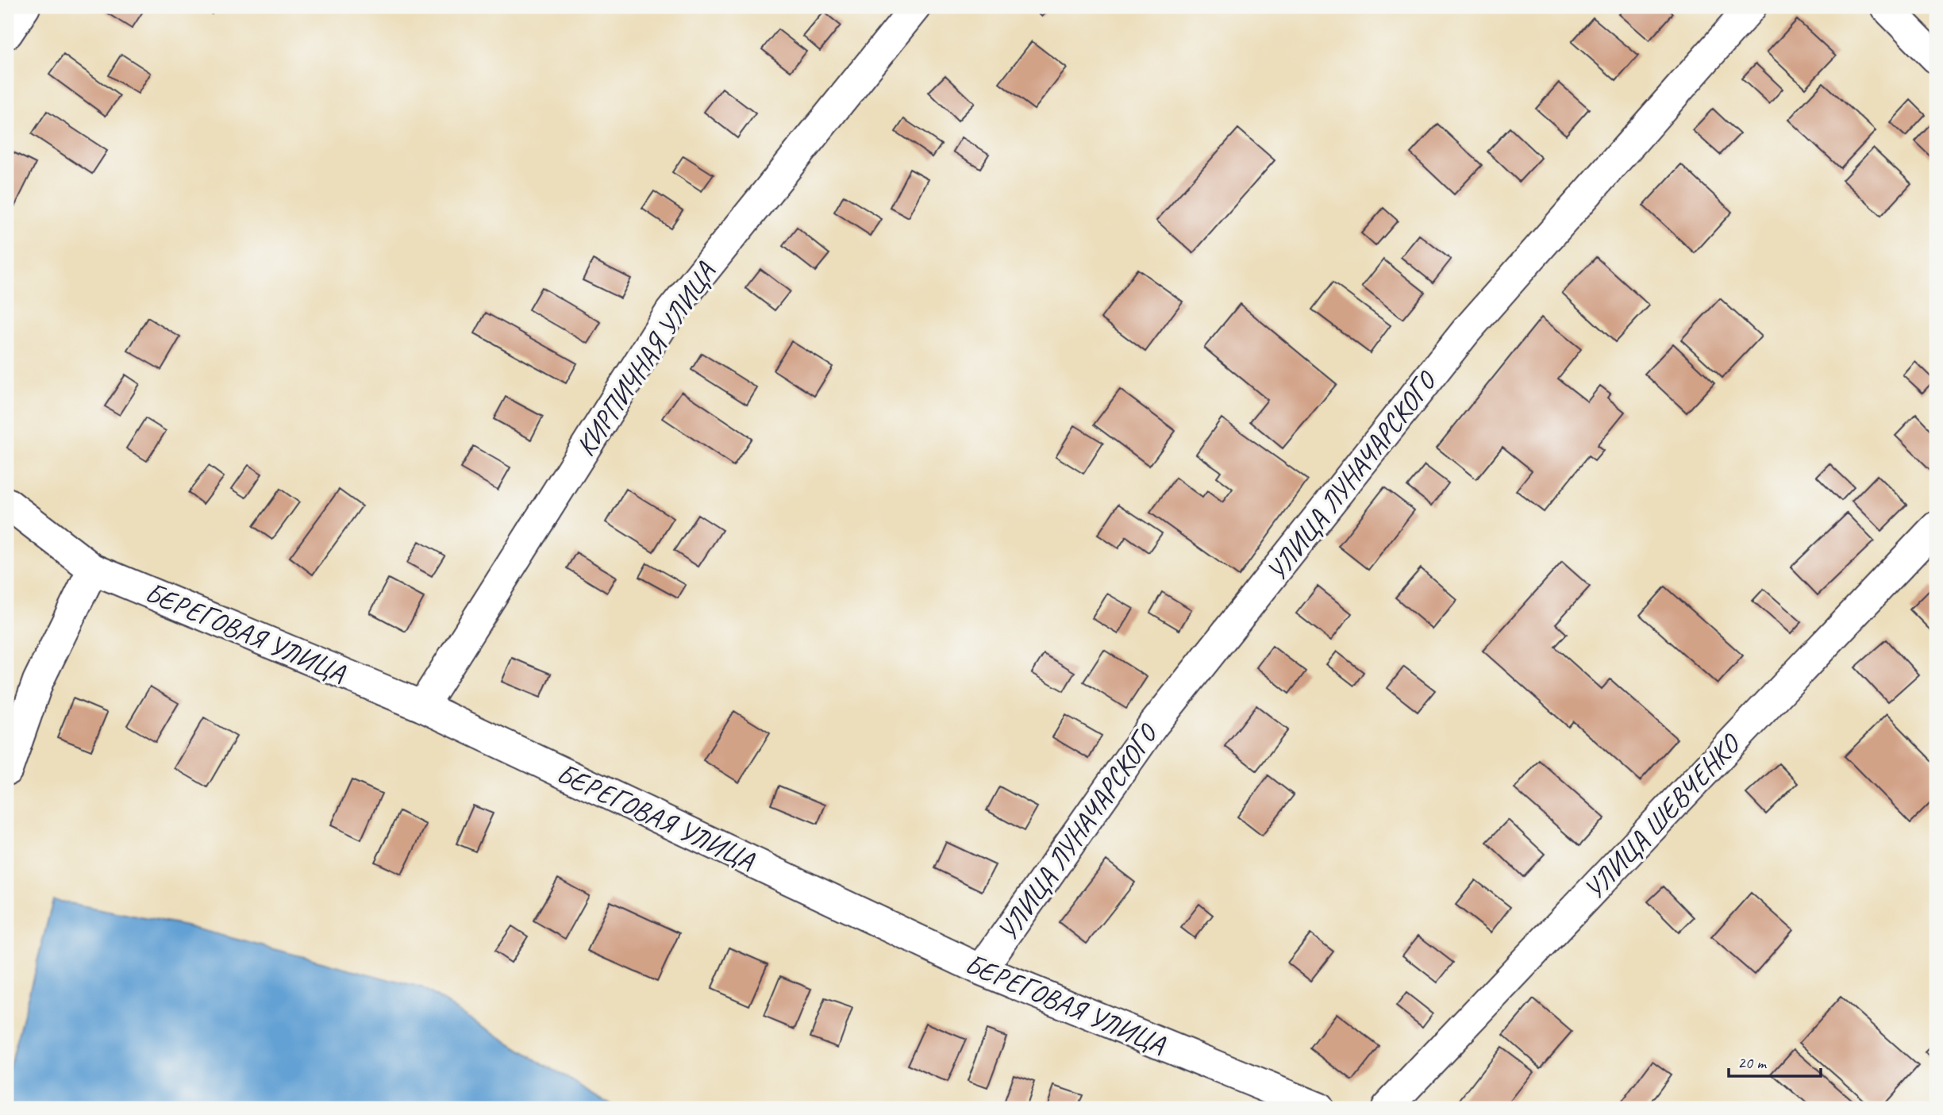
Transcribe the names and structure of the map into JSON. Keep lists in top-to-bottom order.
{
  "streets": {
    "street": [
      "КИРПИЧНАЯ УЛИЦА",
      "УЛИЦА ЛУНАЧАРСКОГО",
      "БЕРЕГОВАЯ УЛИЦА",
      "УЛИЦА ШЕВЧЕНКО"
    ]
  },
  "crossings": [
    ["КИРПИЧНАЯ УЛИЦА", "БЕРЕГОВАЯ УЛИЦА"],
    ["УЛИЦА ЛУНАЧАРСКОГО", "БЕРЕГОВАЯ УЛИЦА"]
  ],
  "scale_bar": "20 m"
}
